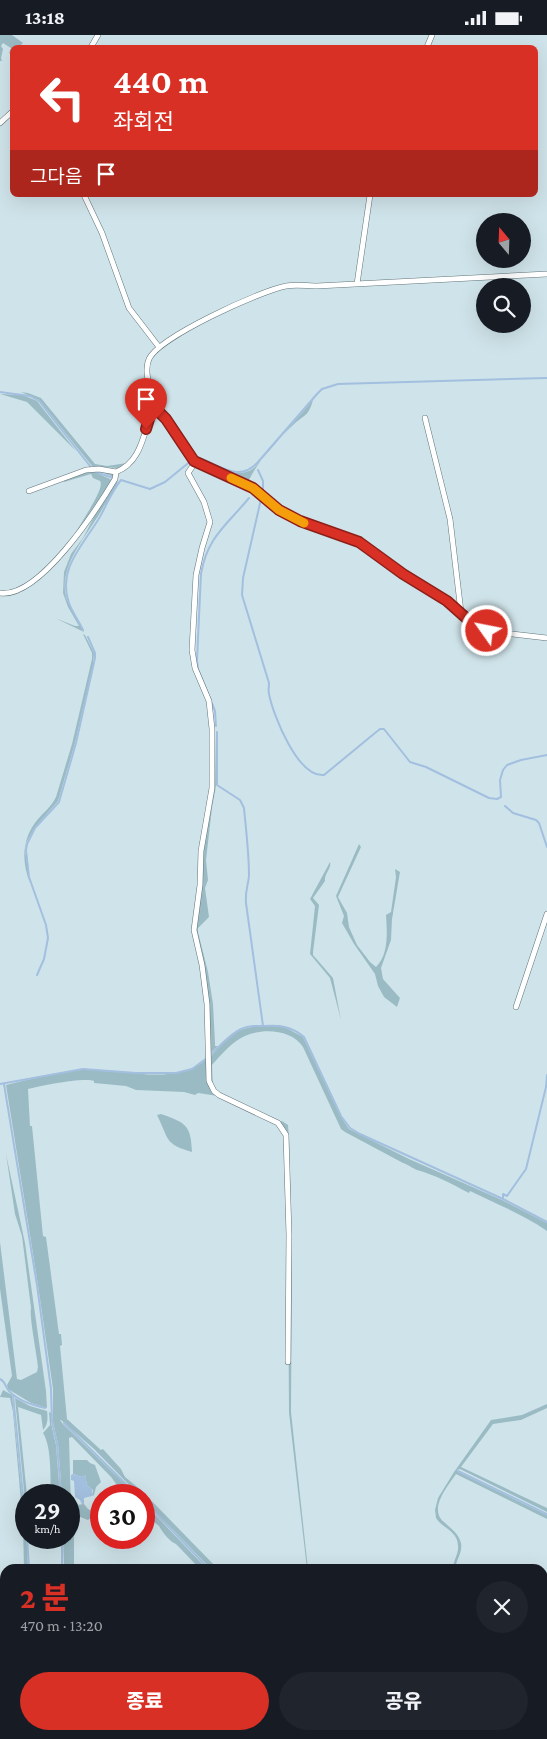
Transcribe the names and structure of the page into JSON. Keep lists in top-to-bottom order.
{
  "north": "top",
  "page": {
    "status": "13:18",
    "turn": ["440 m", "좌회전"],
    "then": "그다음",
    "speed": "29 km/h",
    "limit": "30",
    "heading": ["2 분", "470 m · 13:20"],
    "buttons": ["종료", "공유"]
  }
}
